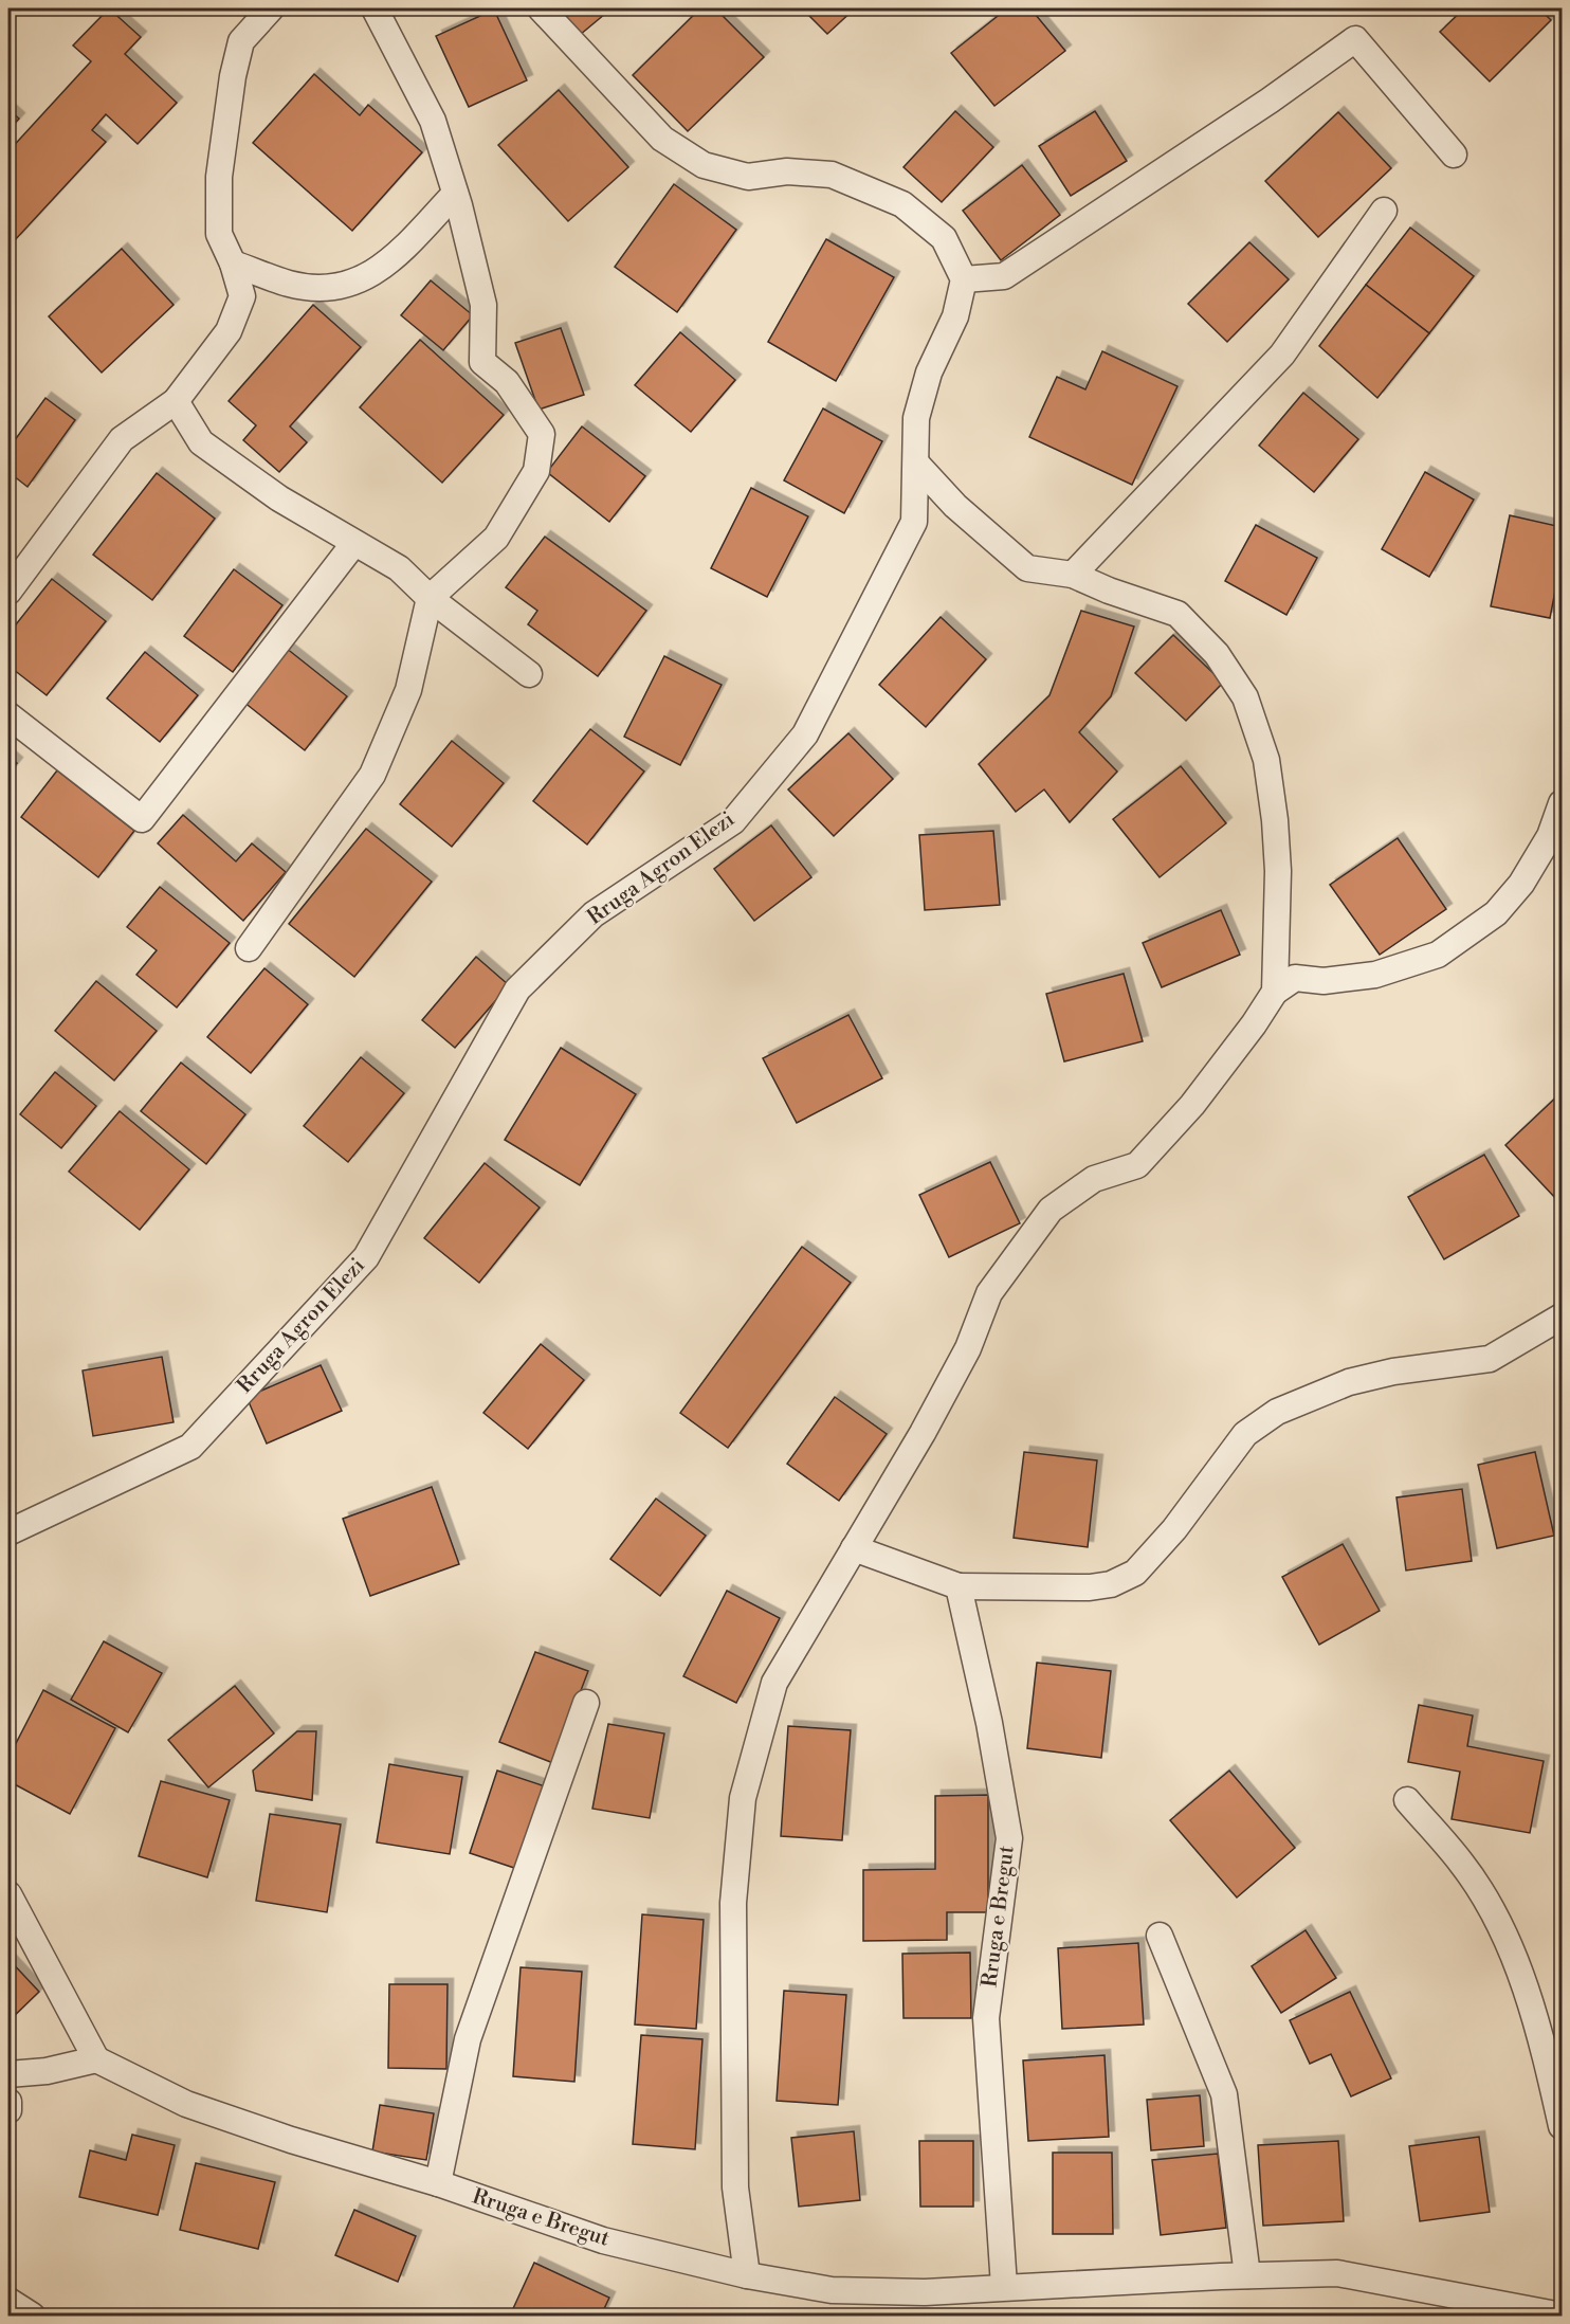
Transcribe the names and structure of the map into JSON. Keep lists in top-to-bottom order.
{
  "streets": {
    "lane": ["Rruga Agron Elezi", "Rruga e Bregut"]
  }
}
